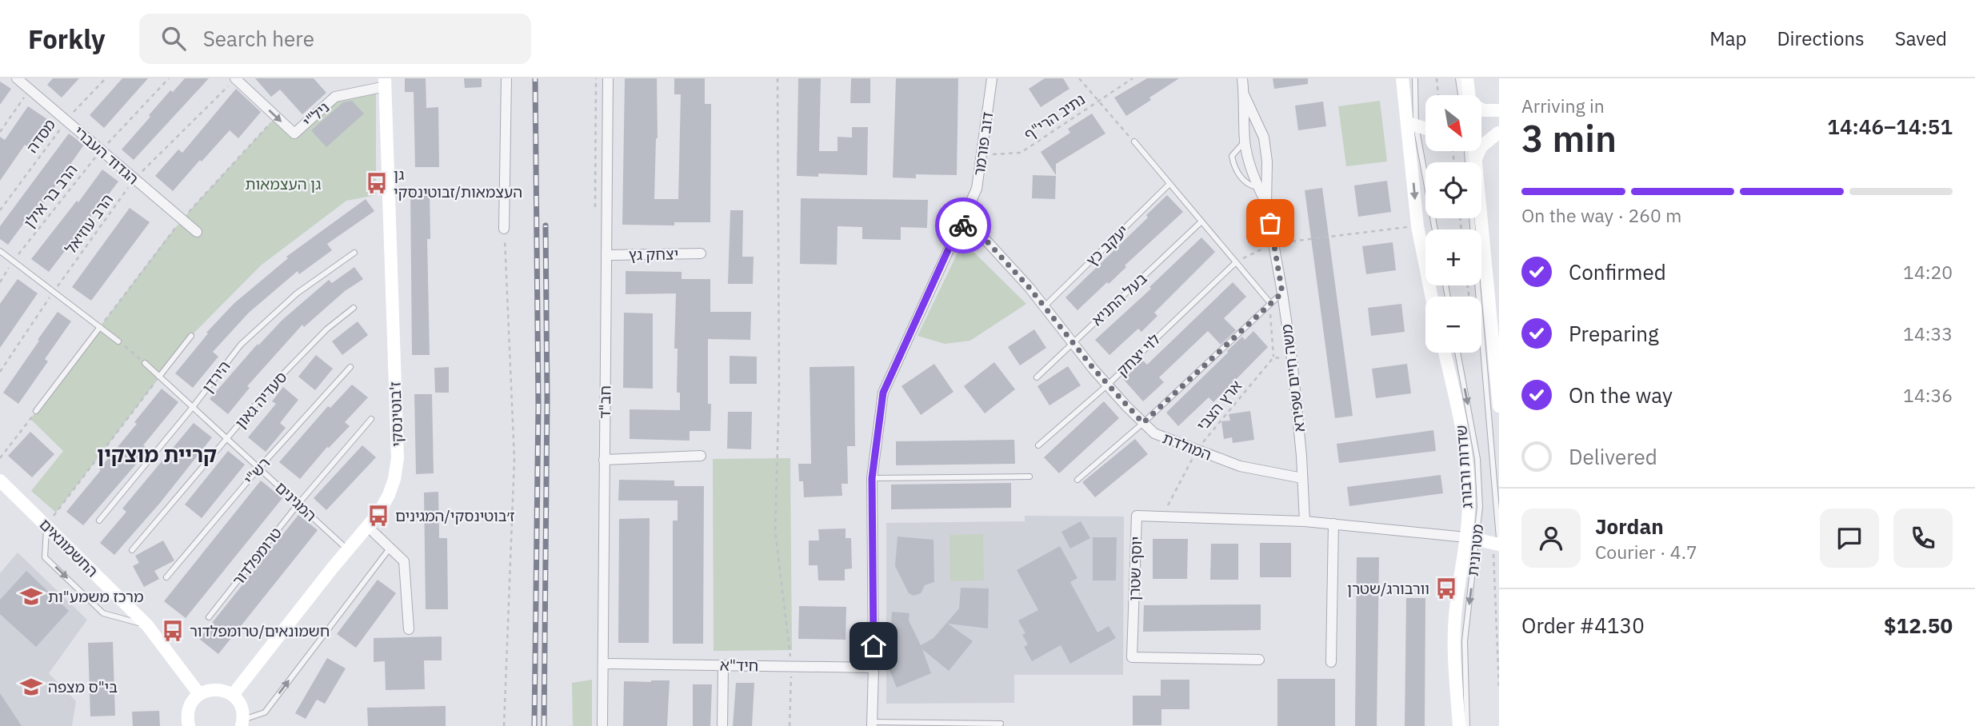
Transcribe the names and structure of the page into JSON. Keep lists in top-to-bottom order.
{
  "streets": {
    "street": [
      "ניל\"י",
      "דוב פורמר",
      "הגדוד העברי",
      "יצחק גץ",
      "משה חיים שפירא",
      "חב\"ד",
      "ז'בוטינסקי",
      "המולדת",
      "שדרות ורבורג",
      "החשמונאים",
      "יוסף שטרן",
      "חיד\"א"
    ],
    "lane": [
      "יעקב כץ",
      "בעל התניא",
      "לוי יצחק",
      "הירדן",
      "סעדיה גאון",
      "רש\"י",
      "המגינים",
      "מטרונית",
      "טרומפלדור"
    ],
    "path": [
      "נתיב הרי\"ף",
      "מסדה",
      "הרב בר אילן",
      "הרב עוזיאל",
      "ארץ הצבי"
    ]
  },
  "crossings": [
    ["ניל\"י", "הרב עוזיאל"],
    ["ניל\"י", "ז'בוטינסקי"],
    ["נתיב הרי\"ף", "דוב פורמר"],
    ["מסדה", "הגדוד העברי"],
    ["דוב פורמר", "המולדת"],
    ["דוב פורמר", "חיד\"א"],
    ["הגדוד העברי", "הרב בר אילן"],
    ["הגדוד העברי", "הרב עוזיאל"],
    ["יעקב כץ", "המולדת"],
    ["יצחק גץ", "חב\"ד"],
    ["בעל התניא", "המולדת"],
    ["לוי יצחק", "המולדת"],
    ["הירדן", "המגינים"],
    ["משה חיים שפירא", "המולדת"],
    ["משה חיים שפירא", "יוסף שטרן"],
    ["סעדיה גאון", "המגינים"],
    ["חב\"ד", "חיד\"א"],
    ["ארץ הצבי", "המולדת"],
    ["ארץ הצבי", "יוסף שטרן"],
    ["ז'בוטינסקי", "המגינים"],
    ["שדרות ורבורג", "מטרונית"],
    ["שדרות ורבורג", "יוסף שטרן"],
    ["רש\"י", "המגינים"],
    ["המגינים", "טרומפלדור"],
    ["מטרונית", "יוסף שטרן"]
  ],
  "districts": ["קריית מוצקין"],
  "parks": ["גן העצמאות"],
  "places": {
    "bus stop": [
      "גן העצמאות/זבוטינסקי",
      "ז׳בוטינסקי/המגינים",
      "וורבורג/שטרן",
      "חשמונאים/טרומפלדור"
    ],
    "school or university": ["מרכז משמע\"ות", "בי\"ס מצפה"]
  },
  "north": "bottom right",
  "page": {
    "header": "Forkly",
    "search": "Search here",
    "nav": ["Map", "Directions", "Saved"],
    "heading": ["3 min", "Arriving in", "14:46–14:51"],
    "panel": [
      "Jordan",
      "Courier · 4.7",
      "Order #4130",
      "$12.50"
    ],
    "map_buttons": ["+", "−"],
    "bar": "On the way · 260 m",
    "list": [
      ["Confirmed", "14:20"],
      ["Preparing", "14:33"],
      ["On the way", "14:36"],
      "Delivered"
    ]
  }
}
